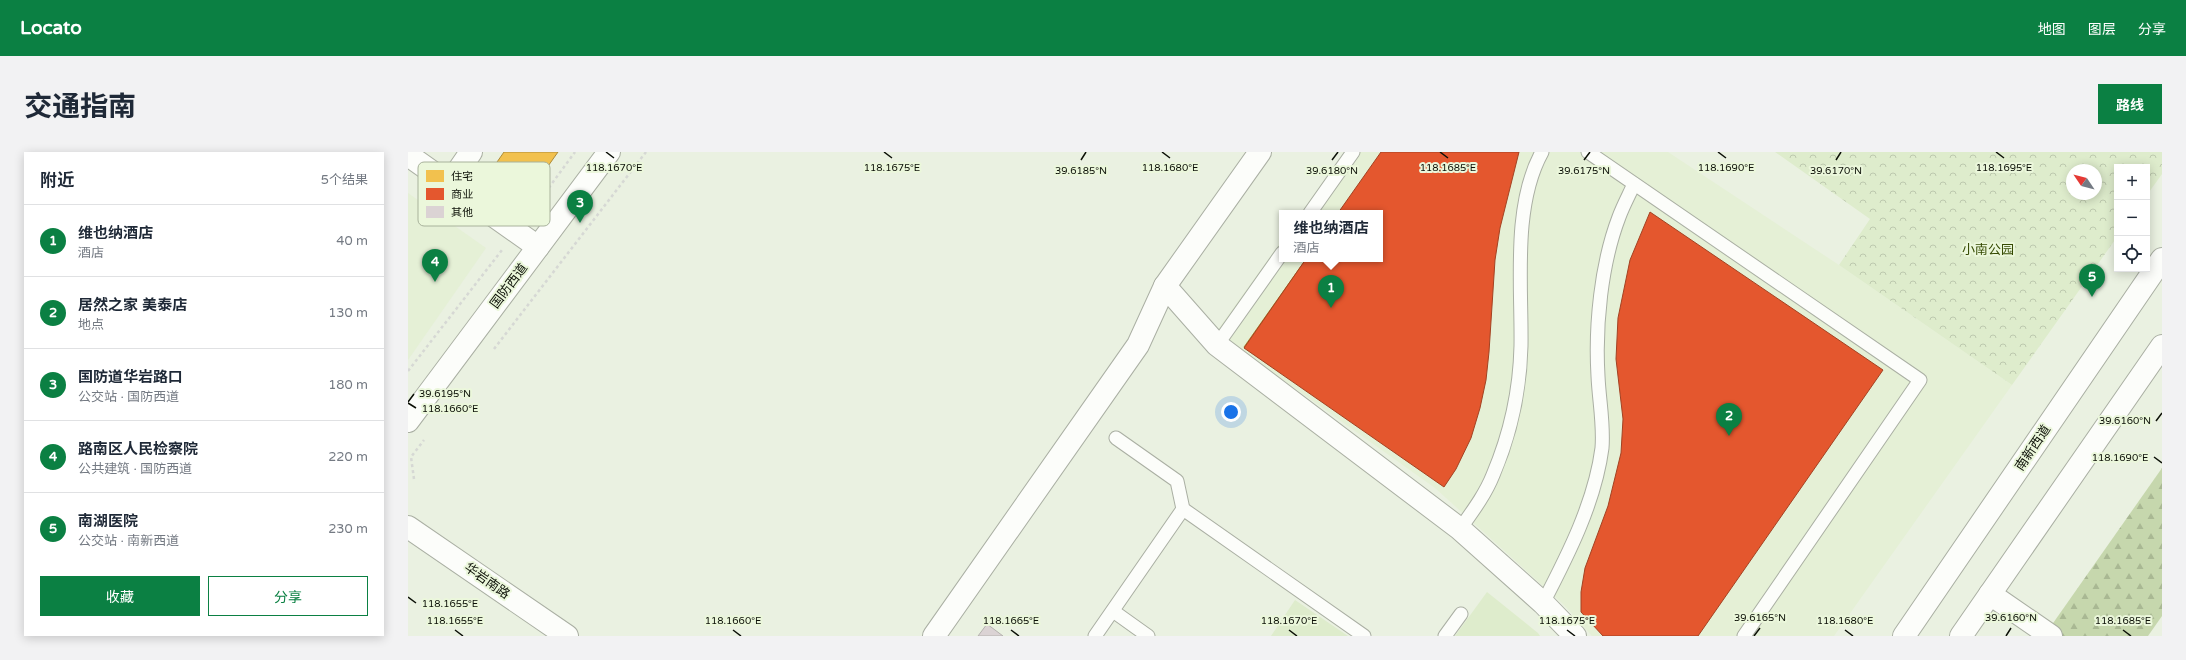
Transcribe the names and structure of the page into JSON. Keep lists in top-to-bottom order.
{
  "streets": {
    "street": ["国防西道", "南新西道", "华岩南路"]
  },
  "parks": ["小南公园"],
  "legend": ["住宅", "商业", "其他"],
  "north": "top left",
  "page": {
    "header": "Locato",
    "nav": ["地图", "图层", "分享"],
    "title": "交通指南",
    "buttons": [
      "路线",
      ["收藏", "分享"]
    ],
    "heading": ["附近", "5个结果"],
    "map_buttons": ["+", "−"],
    "pins": [
      "3",
      "4",
      "5",
      "1",
      "2"
    ],
    "list": [
      {
        "mark": "1",
        "name": "维也纳酒店",
        "note": "酒店",
        "value": "40 m"
      },
      {
        "mark": "2",
        "name": "居然之家 美泰店",
        "note": "地点",
        "value": "130 m"
      },
      {
        "mark": "3",
        "name": "国防道华岩路口",
        "note": "公交站 · 国防西道",
        "value": "180 m"
      },
      {
        "mark": "4",
        "name": "路南区人民检察院",
        "note": "公共建筑 · 国防西道",
        "value": "220 m"
      },
      {
        "mark": "5",
        "name": "南湖医院",
        "note": "公交站 · 南新西道",
        "value": "230 m"
      }
    ],
    "popup": ["维也纳酒店", "酒店"]
  },
  "coordinates": [
    "118.1670°E",
    "118.1675°E",
    "118.1680°E",
    "118.1685°E",
    "118.1690°E",
    "118.1695°E",
    "39.6185°N",
    "39.6180°N",
    "39.6175°N",
    "39.6170°N",
    "39.6195°N",
    "118.1660°E",
    "39.6160°N",
    "118.1655°E",
    "39.6165°N",
    "118.1665°E"
  ]
}
